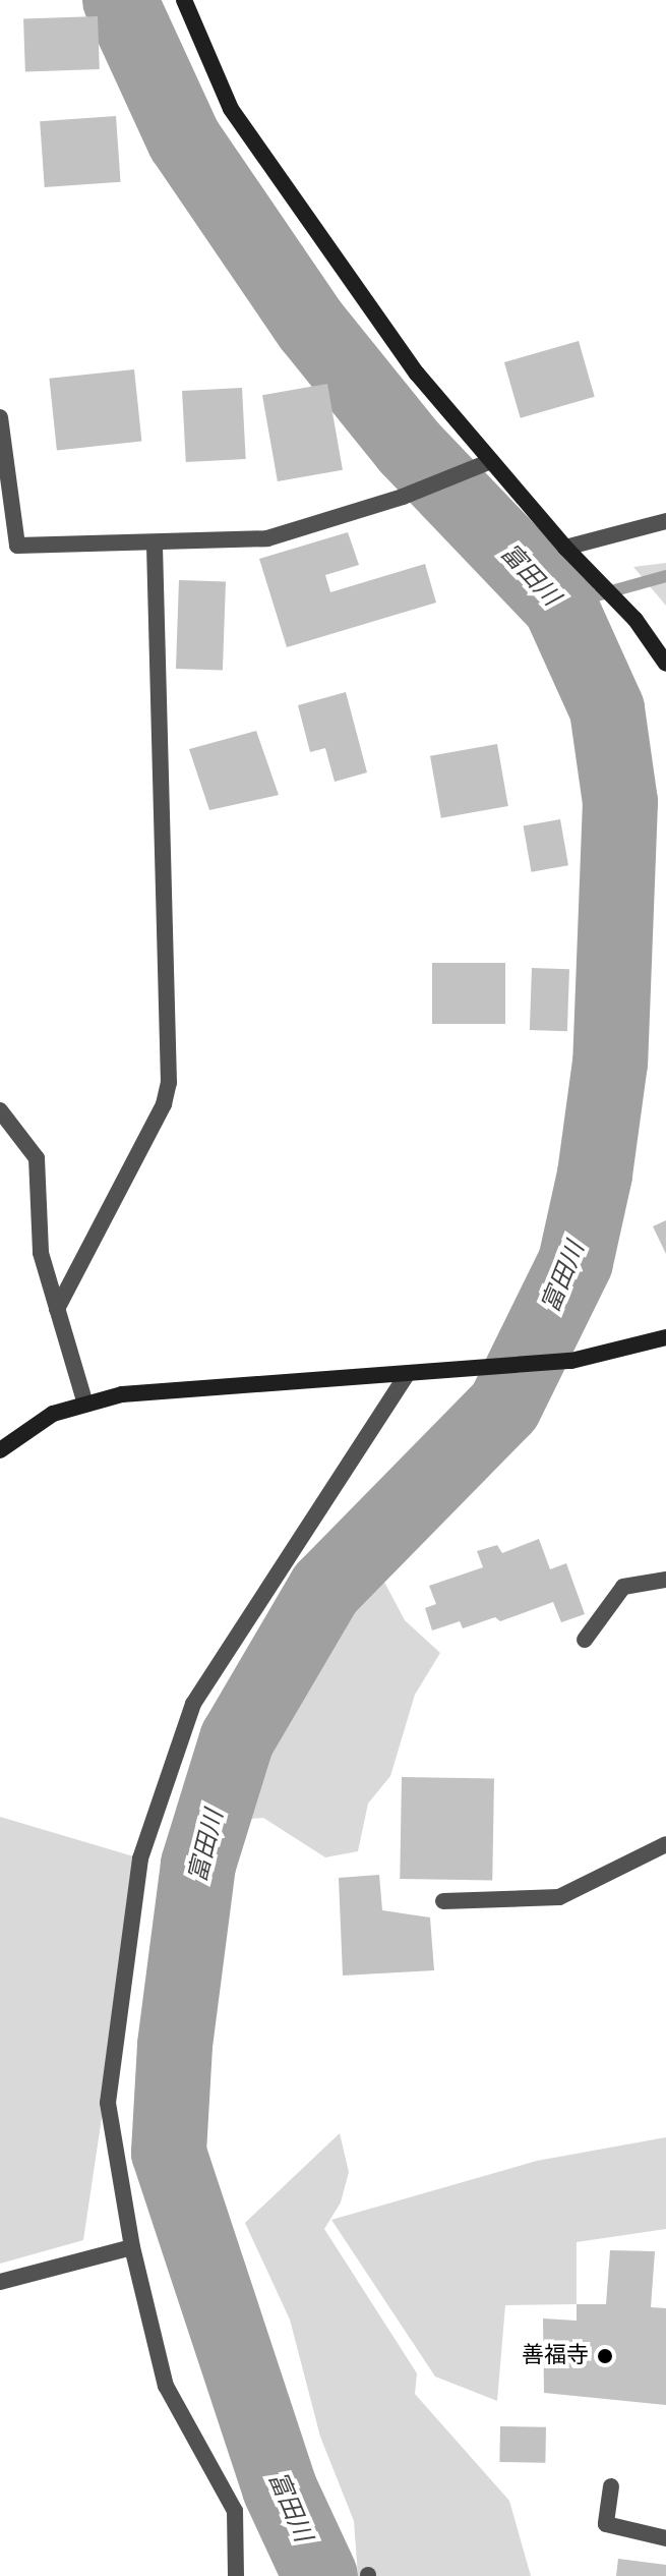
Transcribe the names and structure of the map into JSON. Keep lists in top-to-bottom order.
{
  "water": ["富田川"],
  "places": ["善福寺"]
}
